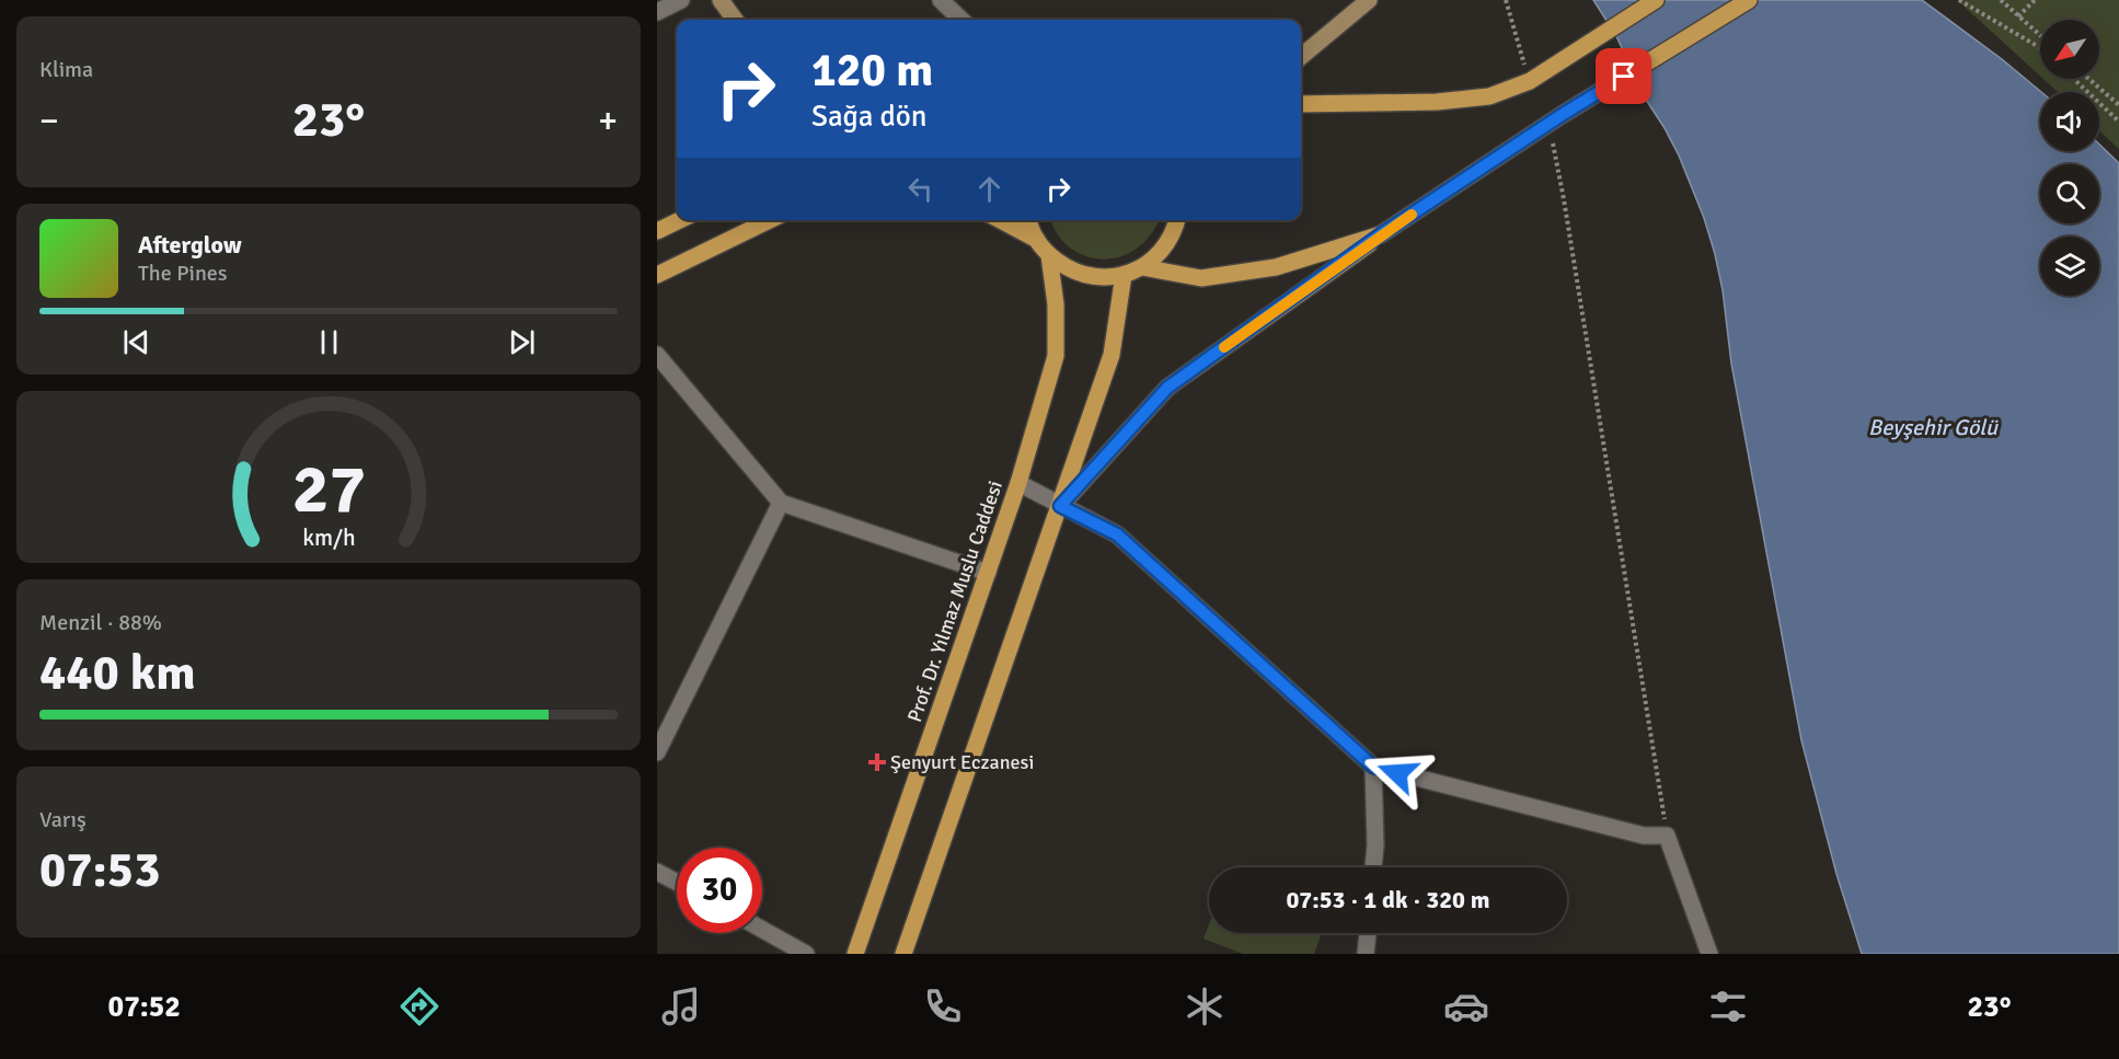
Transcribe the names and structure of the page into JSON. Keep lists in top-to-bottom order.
{
  "streets": {
    "main road": ["Prof. Dr. Yılmaz Muslu Caddesi"]
  },
  "water": ["Beyşehir Gölü"],
  "places": {
    "health": ["Şenyurt Eczanesi"]
  },
  "north": "bottom left",
  "page": {
    "tile": [
      "Klima",
      ["Menzil · 88%", "440 km"],
      ["Varış", "07:53"]
    ],
    "turn": ["120 m", "Sağa dön"],
    "heat": ["−", "23°", "+"],
    "song": ["Afterglow", "The Pines"],
    "limit": "30",
    "trip": "07:53 · 1 dk · 320 m",
    "tabs": ["07:52", "23°"],
    "gauge": ["27", "km/h"]
  }
}
